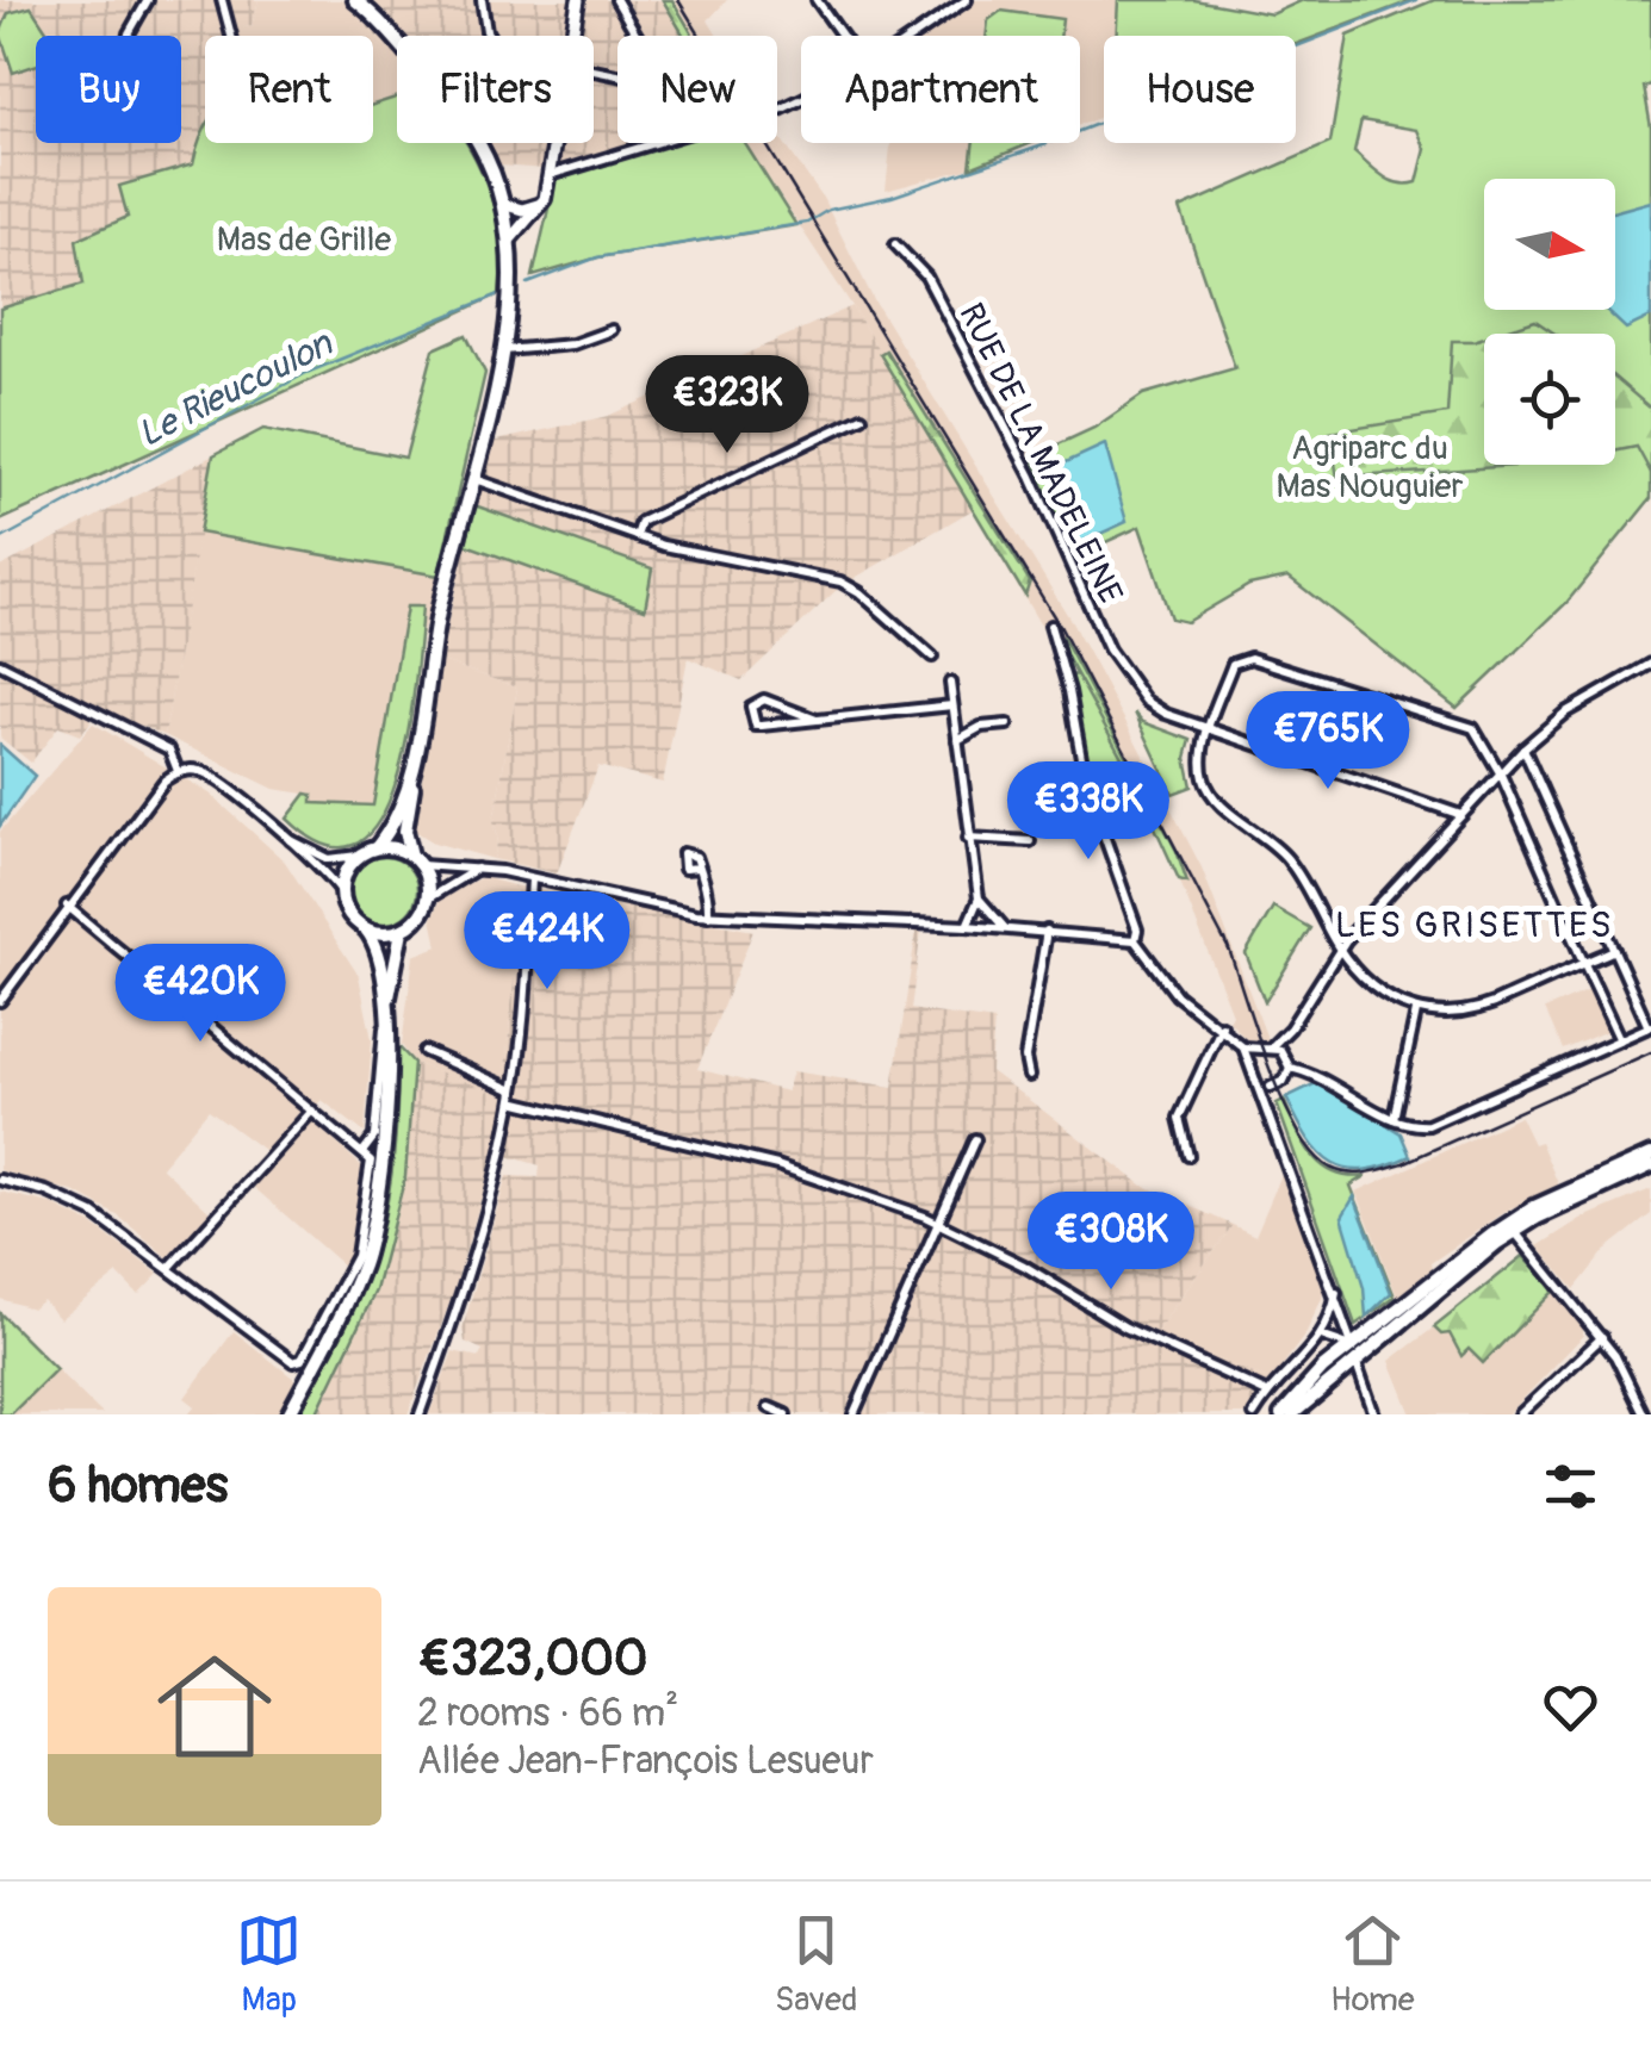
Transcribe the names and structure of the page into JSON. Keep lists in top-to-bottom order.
{
  "streets": {
    "street": ["RUE DE LA MADELEINE"]
  },
  "districts": ["LES GRISETTES"],
  "water": ["Le Rieucoulon"],
  "parks": ["Mas de Grille", "Agriparc du Mas Nouguier"],
  "north": "right",
  "page": {
    "chip": [
      "Buy",
      "Rent",
      "Filters",
      "New",
      "Apartment",
      "House"
    ],
    "price": [
      "€323K",
      "€765K",
      "€338K",
      "€424K",
      "€420K",
      "€308K"
    ],
    "heading": "6 homes",
    "list": [
      {
        "name": "€323,000",
        "note": "2 rooms · 66 m² · Allée Jean-François Lesueur"
      }
    ],
    "tabs": ["Map", "Saved", "Home"]
  }
}
